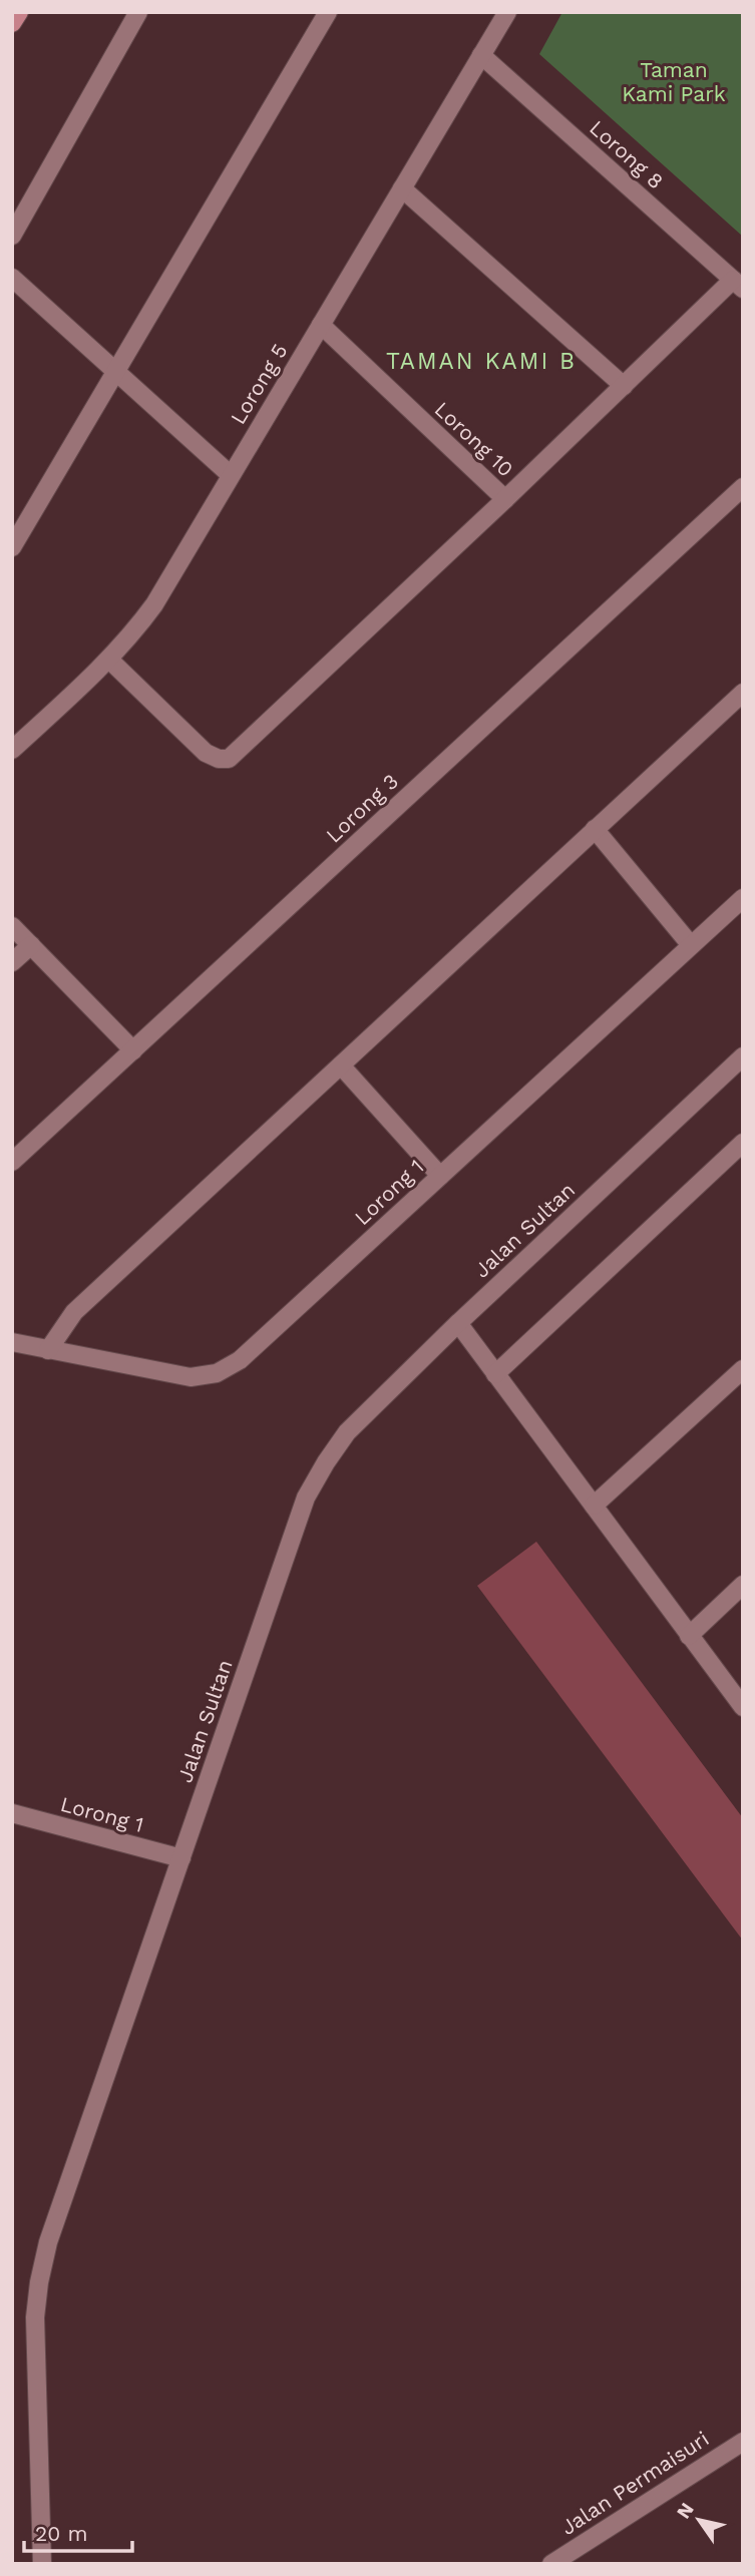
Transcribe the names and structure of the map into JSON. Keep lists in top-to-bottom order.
{
  "streets": {
    "street": [
      "Lorong 8",
      "Lorong 5",
      "Lorong 10",
      "Lorong 3",
      "Lorong 1",
      "Jalan Sultan",
      "Jalan Permaisuri"
    ]
  },
  "crossings": [
    ["Lorong 8", "Lorong 5"],
    ["Lorong 5", "Lorong 10"],
    ["Lorong 1", "Jalan Sultan"]
  ],
  "districts": ["TAMAN KAMI B"],
  "parks": ["Taman Kami Park"],
  "scale_bar": "20 m",
  "north": "top left"
}
